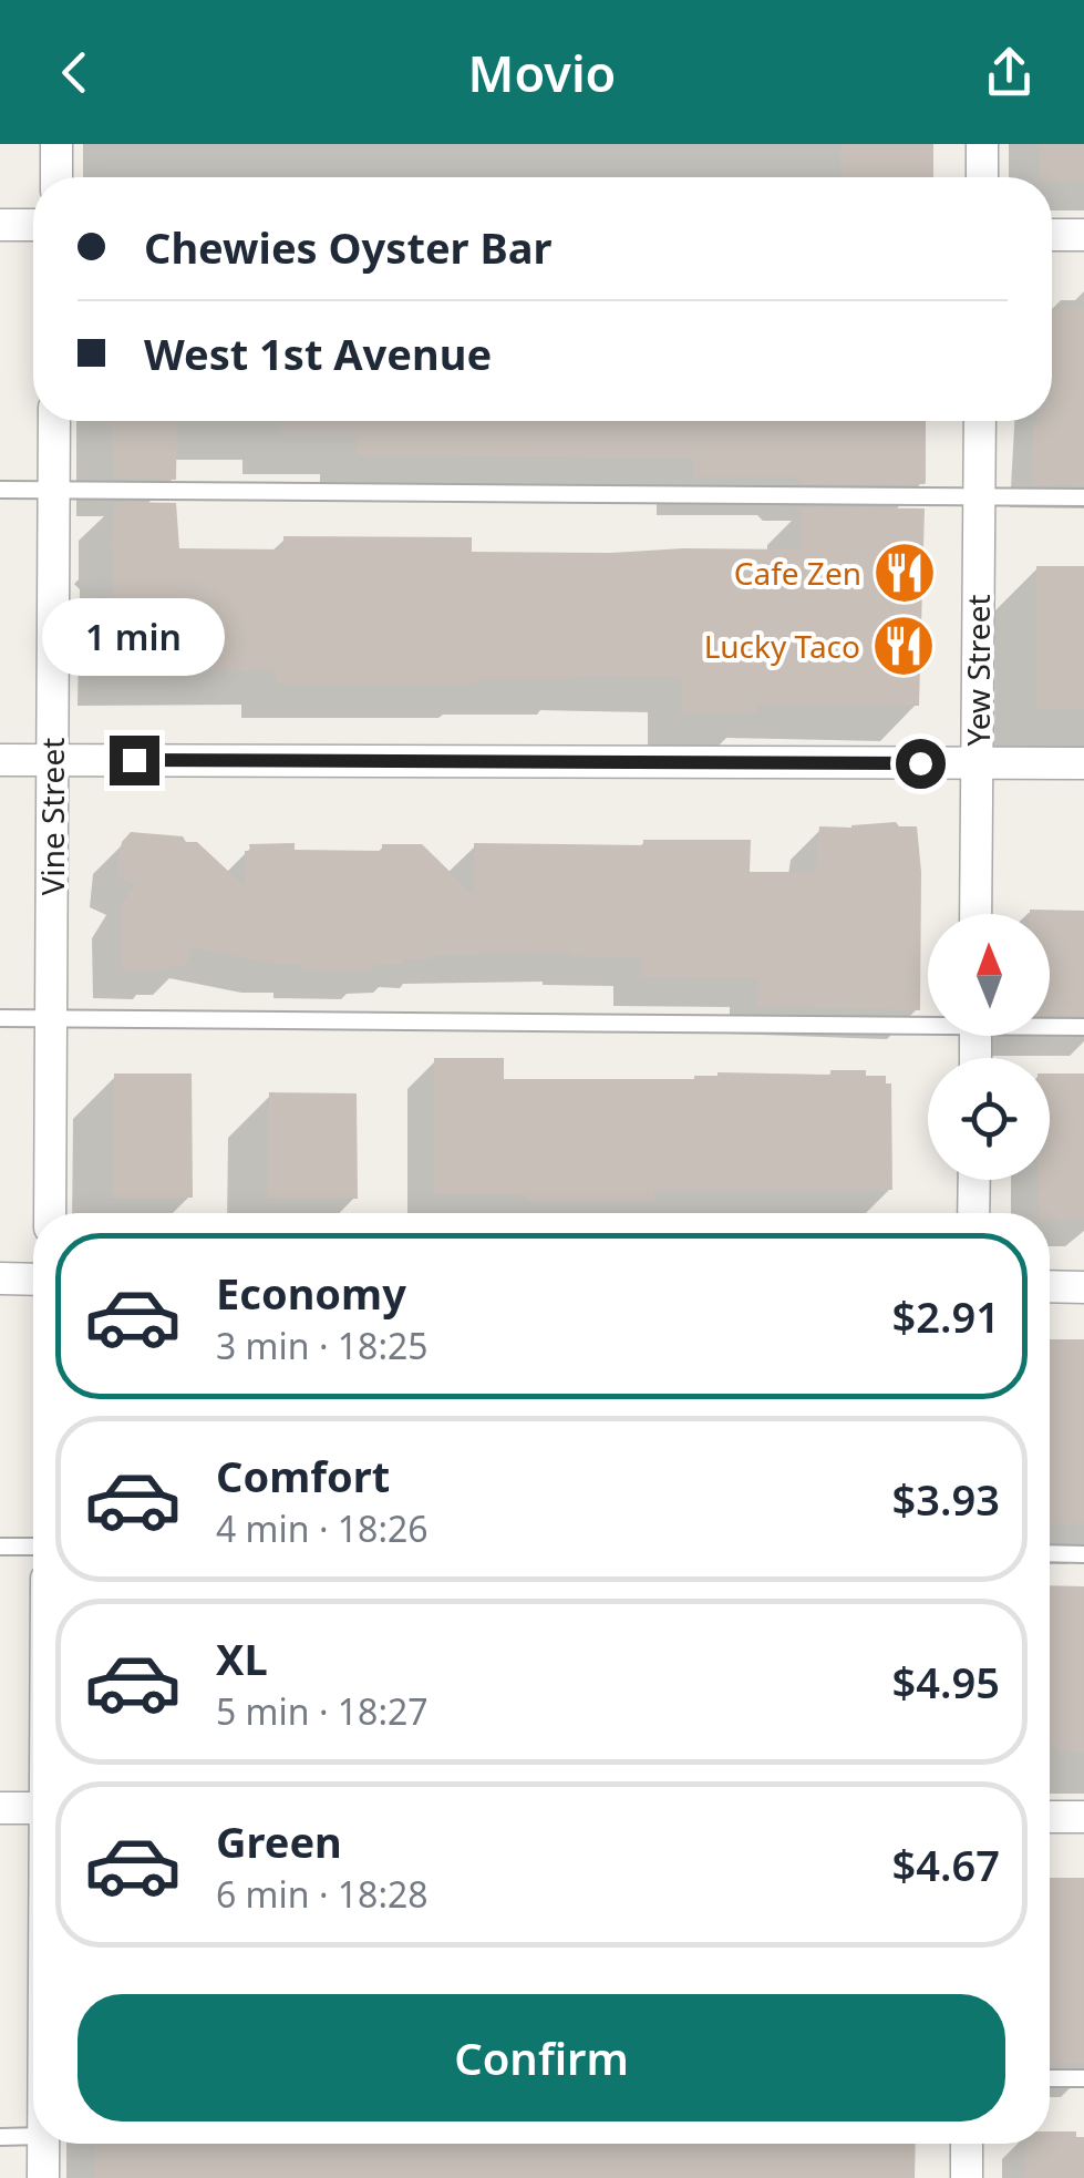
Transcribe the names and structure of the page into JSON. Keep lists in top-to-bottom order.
{
  "streets": {
    "street": ["Yew Street", "Vine Street"]
  },
  "places": {
    "restaurant": ["Cafe Zen", "Lucky Taco"]
  },
  "north": "top",
  "page": {
    "header": "Movio",
    "banner": ["Chewies Oyster Bar", "West 1st Avenue"],
    "bubble": "1 min",
    "list": [
      {
        "name": "Economy",
        "note": "3 min · 18:25",
        "value": "$2.91"
      },
      {
        "name": "Comfort",
        "note": "4 min · 18:26",
        "value": "$3.93"
      },
      {
        "name": "XL",
        "note": "5 min · 18:27",
        "value": "$4.95"
      },
      {
        "name": "Green",
        "note": "6 min · 18:28",
        "value": "$4.67"
      }
    ],
    "buttons": "Confirm"
  }
}
